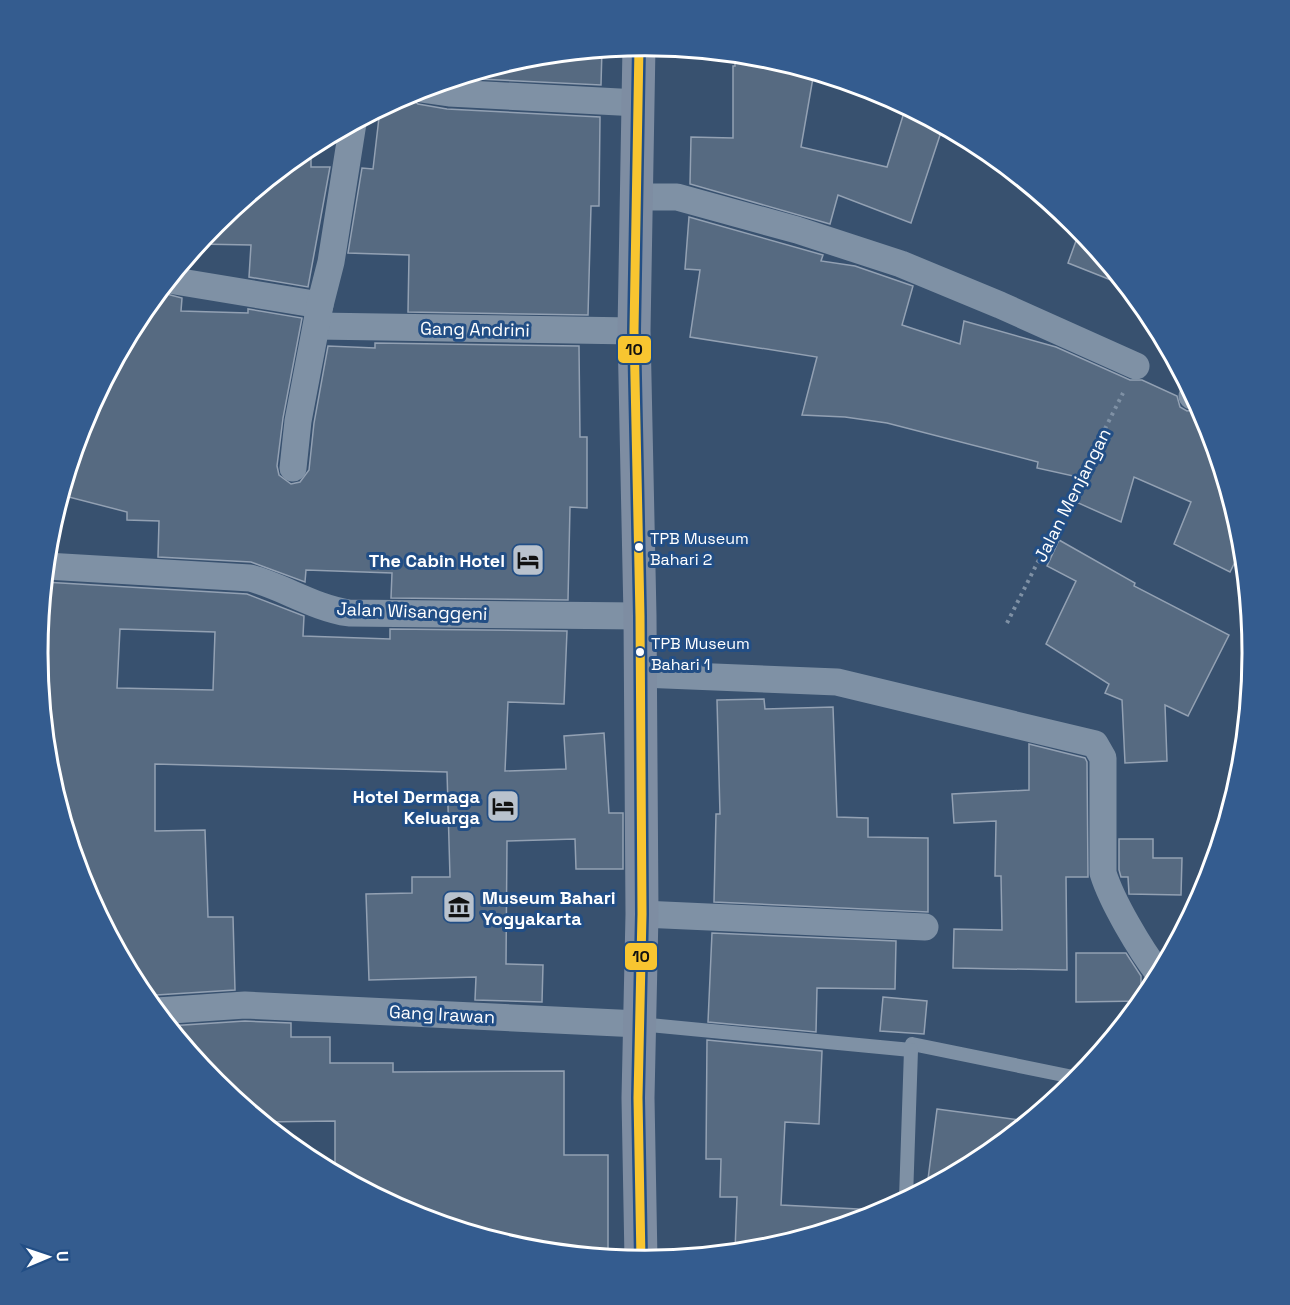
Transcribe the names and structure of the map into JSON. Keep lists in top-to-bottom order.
{
  "streets": {
    "street": ["Gang Andrini", "Jalan Wisanggeni", "Gang Irawan"],
    "path": ["Jalan Menjangan"]
  },
  "places": {
    "other": ["TPB Museum Bahari 2", "TPB Museum Bahari 1"],
    "hotel": ["The Cabin Hotel", "Hotel Dermaga Keluarga"],
    "museum": ["Museum Bahari Yogyakarta"]
  },
  "lines": ["transit line 10"],
  "north": "right"
}
